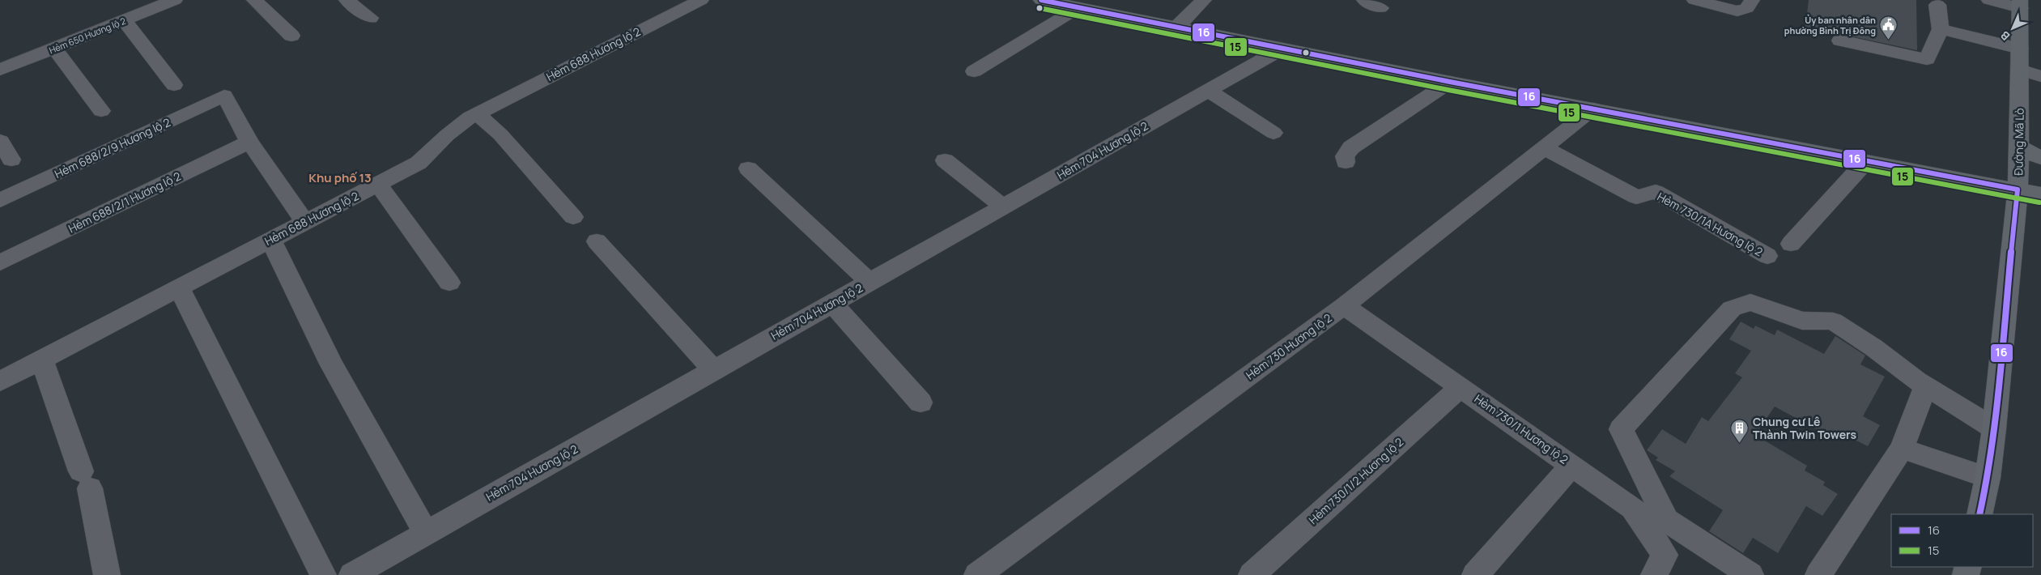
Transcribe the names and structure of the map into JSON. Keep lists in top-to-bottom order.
{
  "streets": {
    "main road": ["Đường Mã Lò"],
    "street": [
      "Hẻm 650 Hương lộ 2",
      "Hẻm 688 Hương lộ 2",
      "Hẻm 688/2/9 Hương lộ 2",
      "Hẻm 704 Hương lộ 2",
      "Hẻm 688/2/1 Hương lộ 2",
      "Hẻm 730/1A Hương lộ 2",
      "Hẻm 730 Hương lộ 2",
      "Hẻm 730/1 Hương lộ 2",
      "Hẻm 730/1/2 Hương lộ 2"
    ]
  },
  "crossings": [
    ["Hẻm 688/2/9 Hương lộ 2", "Hẻm 688/2/1 Hương lộ 2"],
    ["Hẻm 730/1A Hương lộ 2", "Hẻm 730 Hương lộ 2"],
    ["Hẻm 730 Hương lộ 2", "Hẻm 730/1 Hương lộ 2"],
    ["Hẻm 730/1 Hương lộ 2", "Hẻm 730/1/2 Hương lộ 2"]
  ],
  "districts": ["Khu phố 13"],
  "places": {
    "public building": ["Ủy ban nhân dân phường Bình Trị Đông"],
    "building": ["Chung cư Lê Thành Twin Towers"]
  },
  "lines": ["transit line 16", "transit line 15"],
  "legend": ["16", "15"],
  "north": "bottom left"
}
